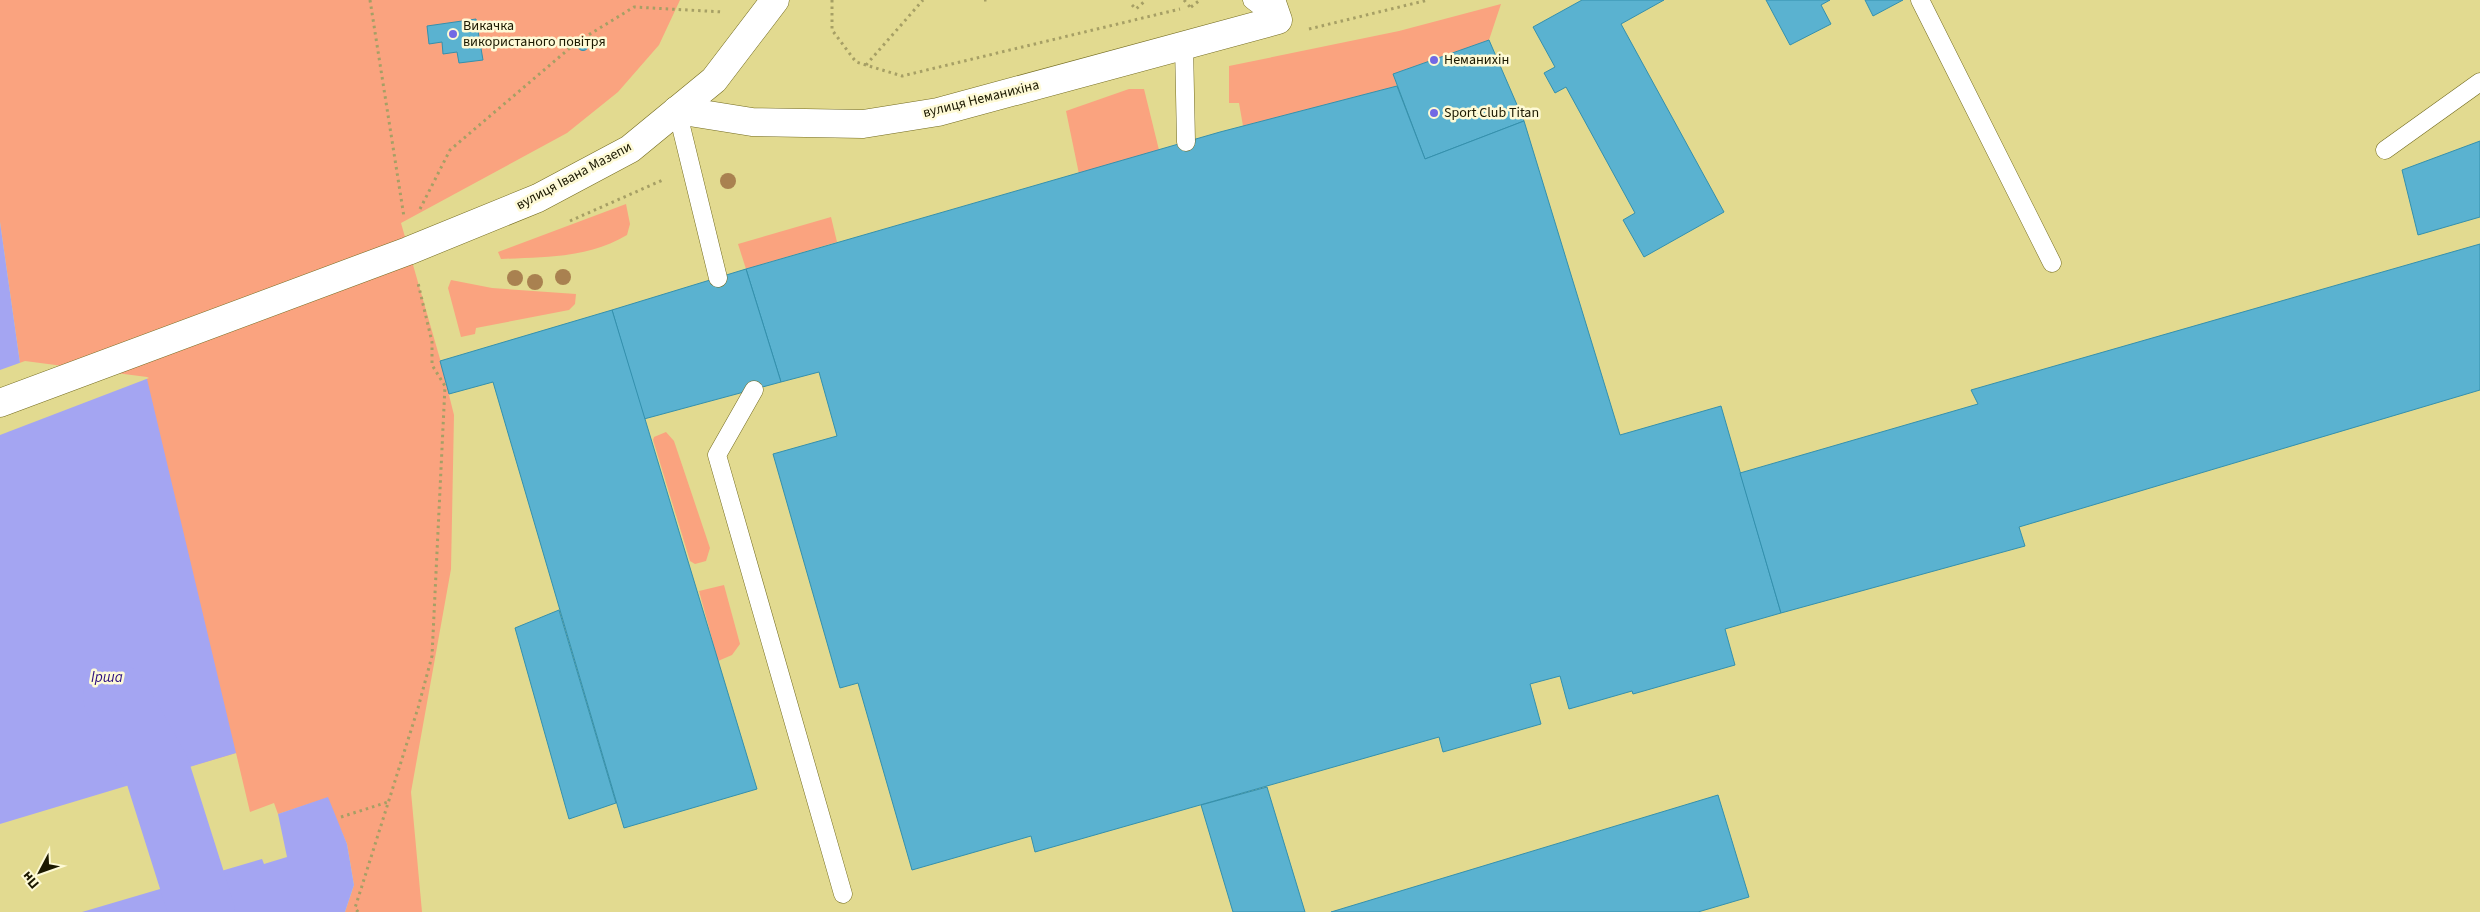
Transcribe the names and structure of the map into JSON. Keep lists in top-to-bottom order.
{
  "streets": {
    "main road": ["вулиця Неманихіна", "вулиця Івана Мазепи"]
  },
  "crossings": [
    ["вулиця Неманихіна", "вулиця Івана Мазепи"]
  ],
  "water": ["Ірша"],
  "places": ["Викачка використаного повітря", "Неманихін", "Sport Club Titan"],
  "north": "bottom left"
}
